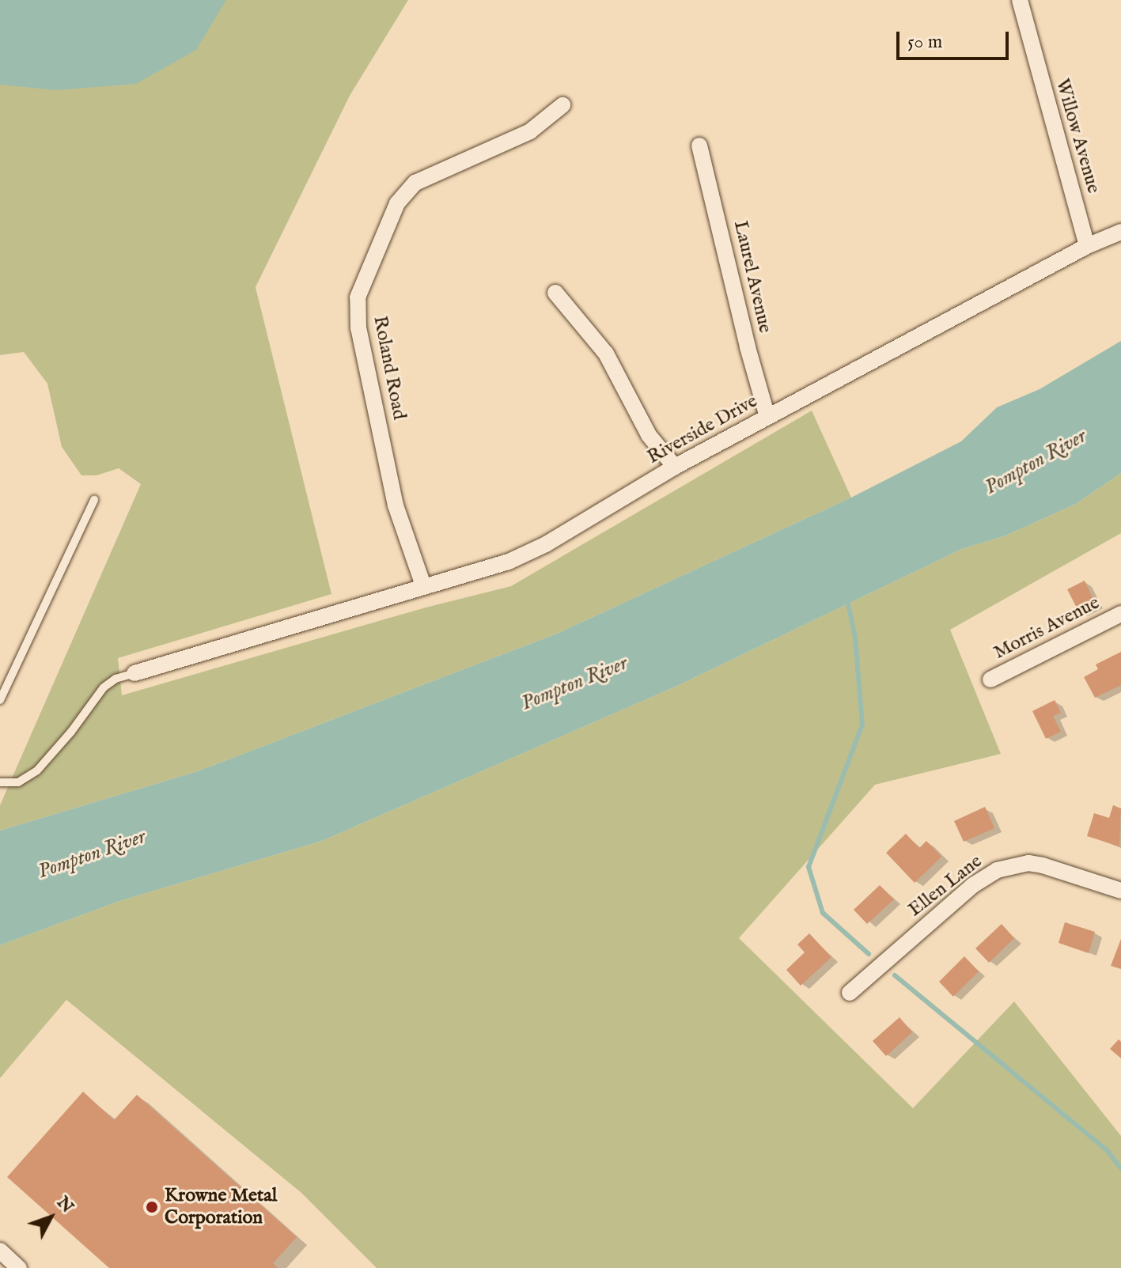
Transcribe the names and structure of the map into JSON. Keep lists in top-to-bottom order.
{
  "streets": {
    "street": [
      "Willow Avenue",
      "Laurel Avenue",
      "Roland Road",
      "Riverside Drive",
      "Morris Avenue",
      "Ellen Lane"
    ]
  },
  "crossings": [
    ["Willow Avenue", "Riverside Drive"],
    ["Laurel Avenue", "Riverside Drive"],
    ["Roland Road", "Riverside Drive"]
  ],
  "water": ["Pompton River"],
  "places": ["Krowne Metal Corporation"],
  "scale_bar": "50 m",
  "north": "top right"
}
